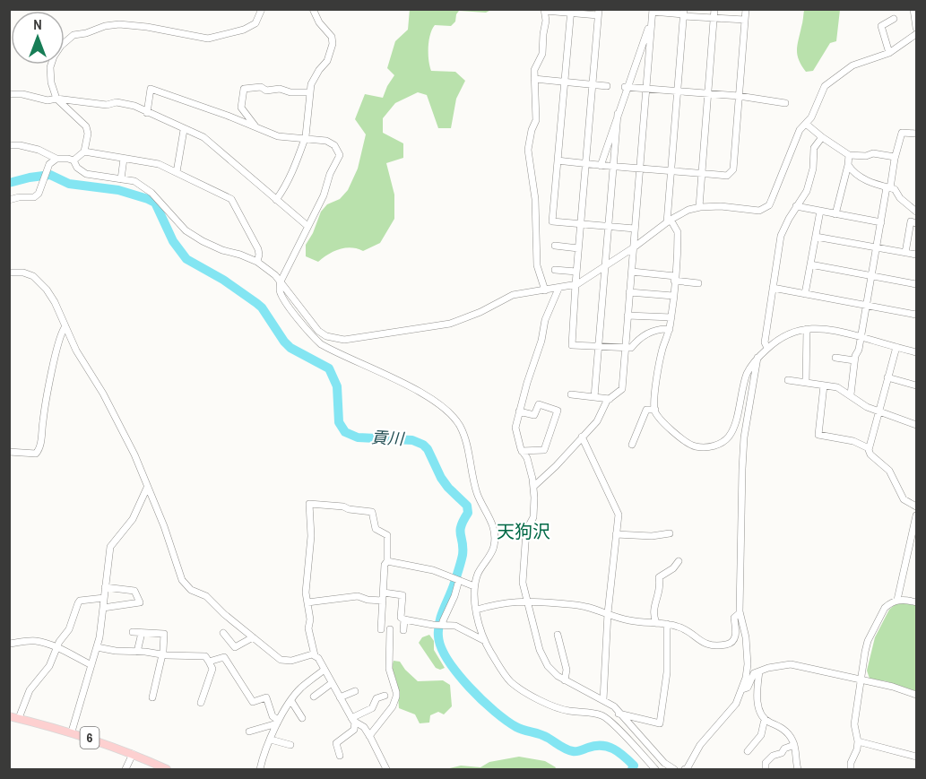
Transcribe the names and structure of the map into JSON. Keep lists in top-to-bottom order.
{
  "streets": {
    "main road": ["6"]
  },
  "districts": ["天狗沢"],
  "water": ["貢川"],
  "north": "top"
}
